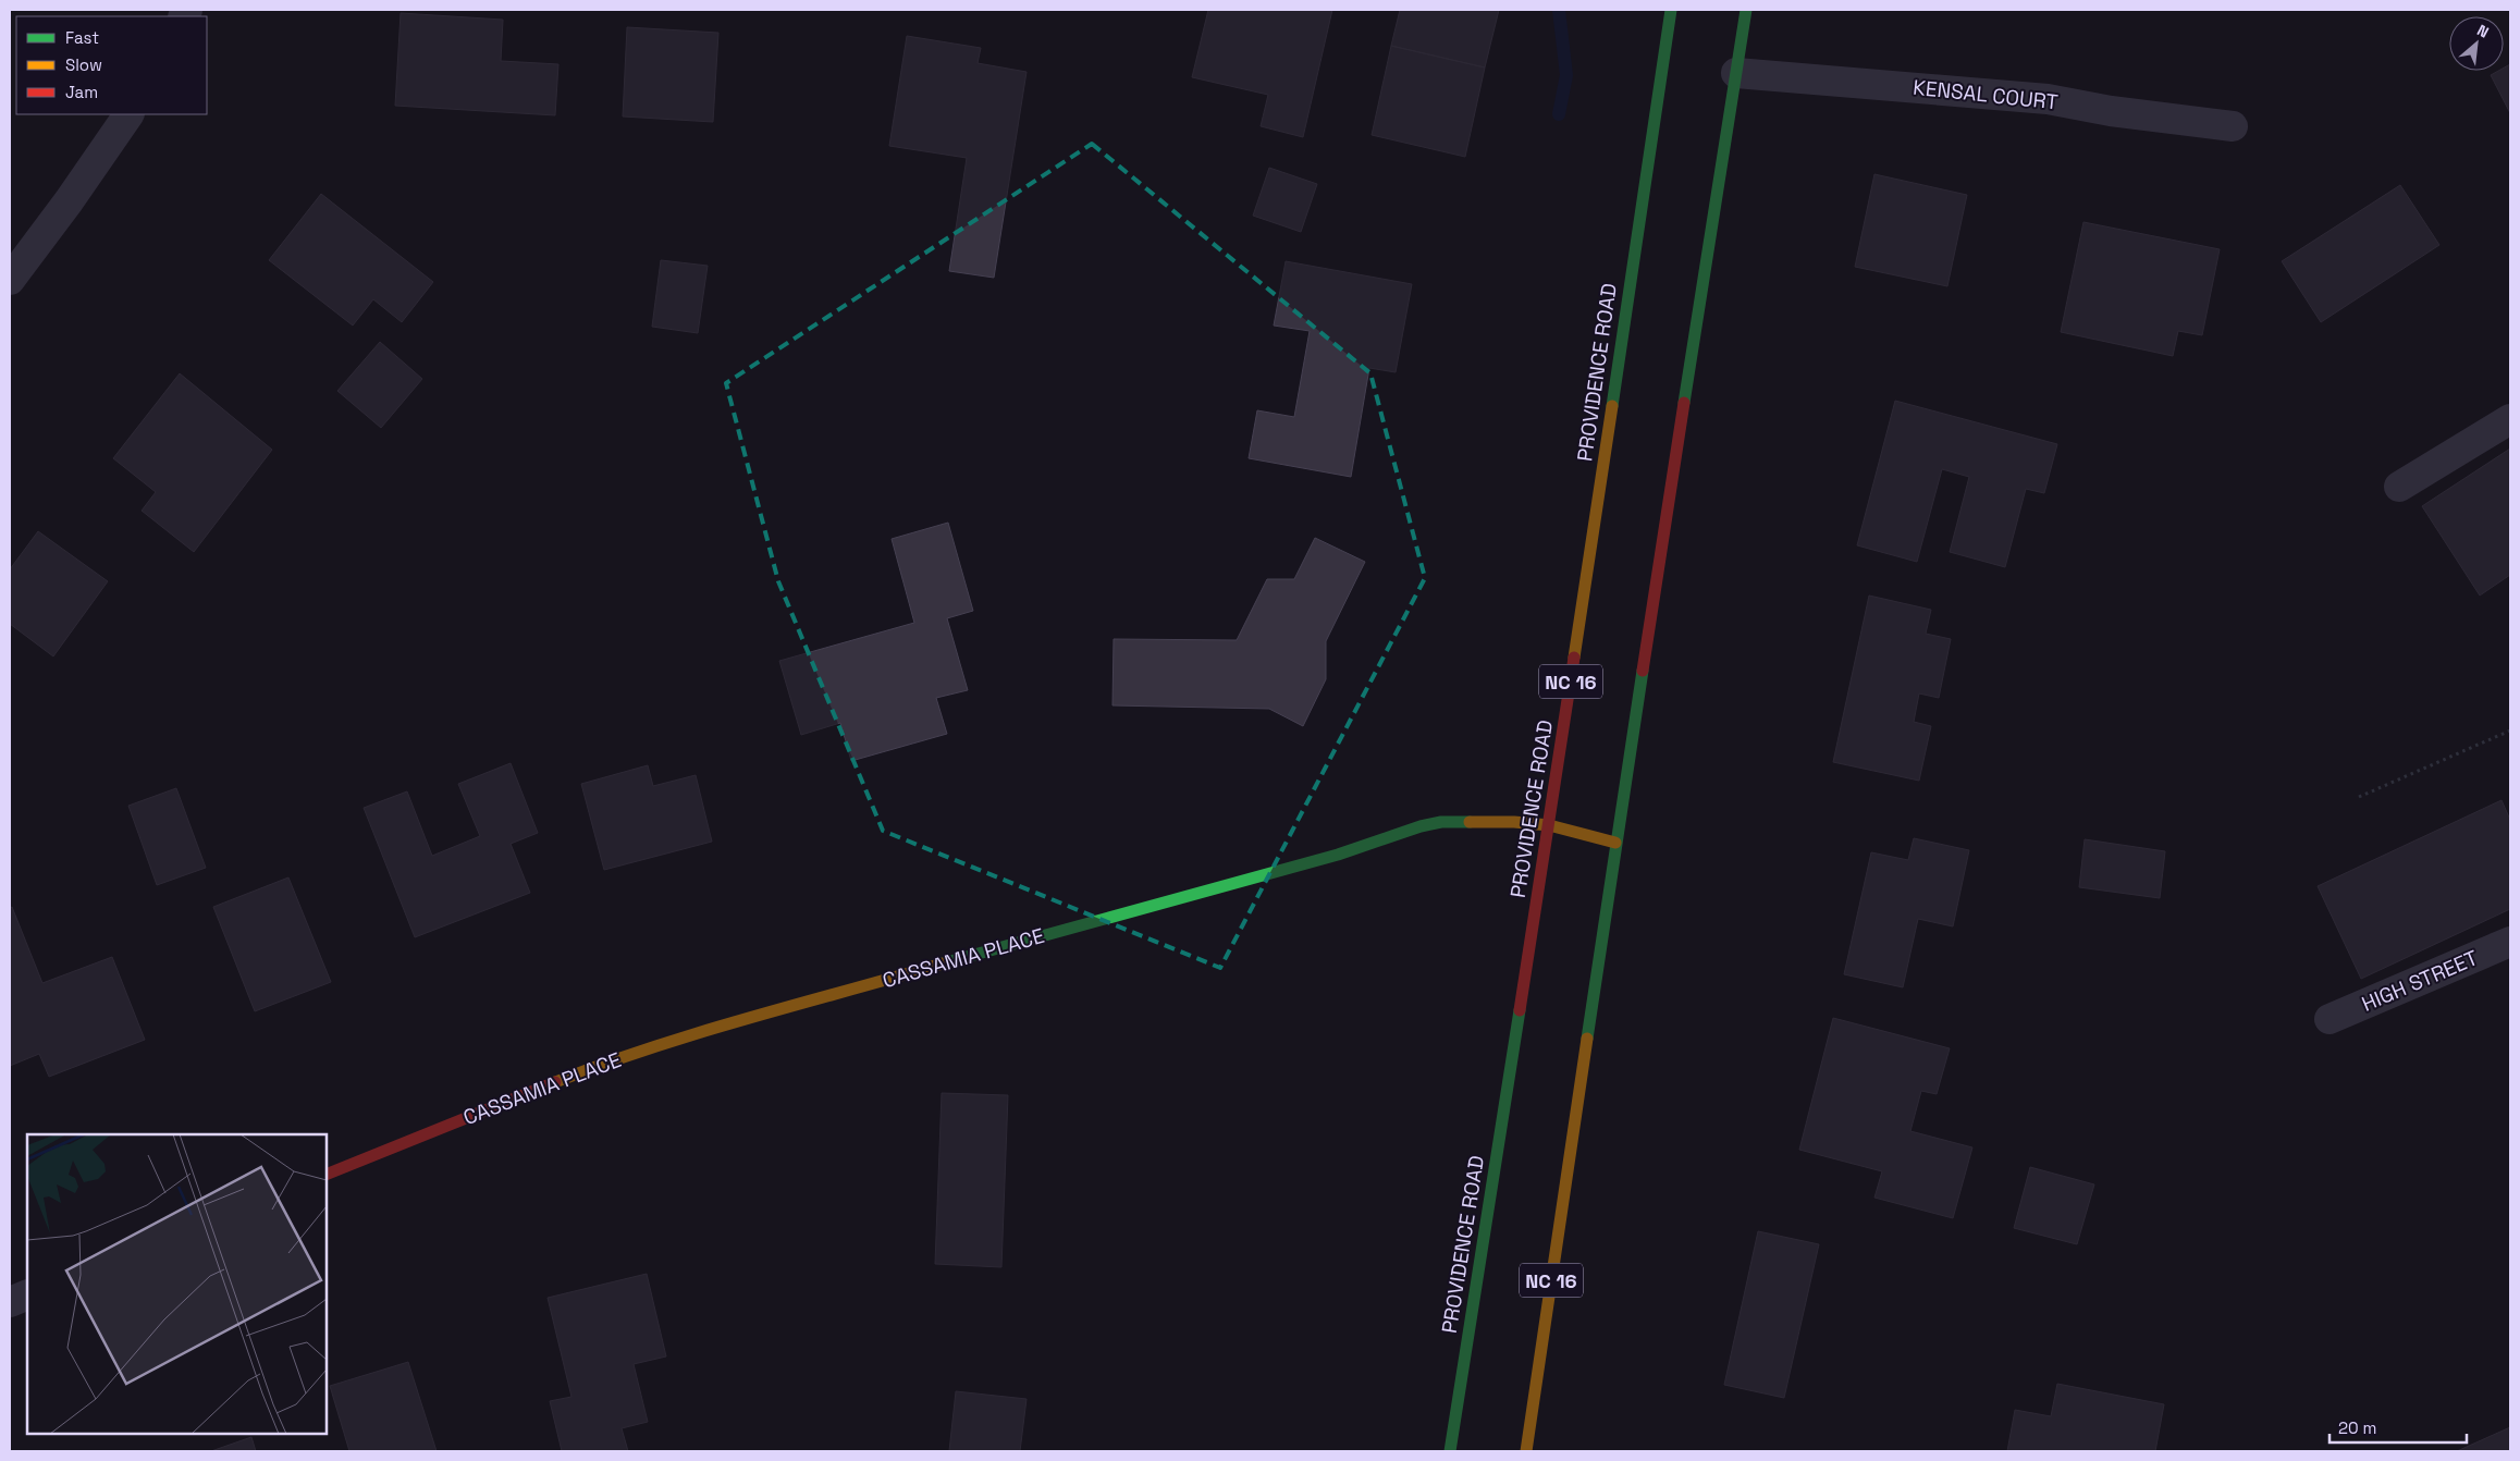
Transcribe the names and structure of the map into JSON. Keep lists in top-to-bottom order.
{
  "streets": {
    "main road": ["PROVIDENCE ROAD", "NC 16", "CASSAMIA PLACE"],
    "street": ["KENSAL COURT", "HIGH STREET"]
  },
  "crossings": [
    ["KENSAL COURT", "NC 16"],
    ["PROVIDENCE ROAD", "CASSAMIA PLACE"],
    ["NC 16", "CASSAMIA PLACE"]
  ],
  "legend": ["Fast", "Slow", "Jam"],
  "scale_bar": "20 m",
  "north": "top right"
}
